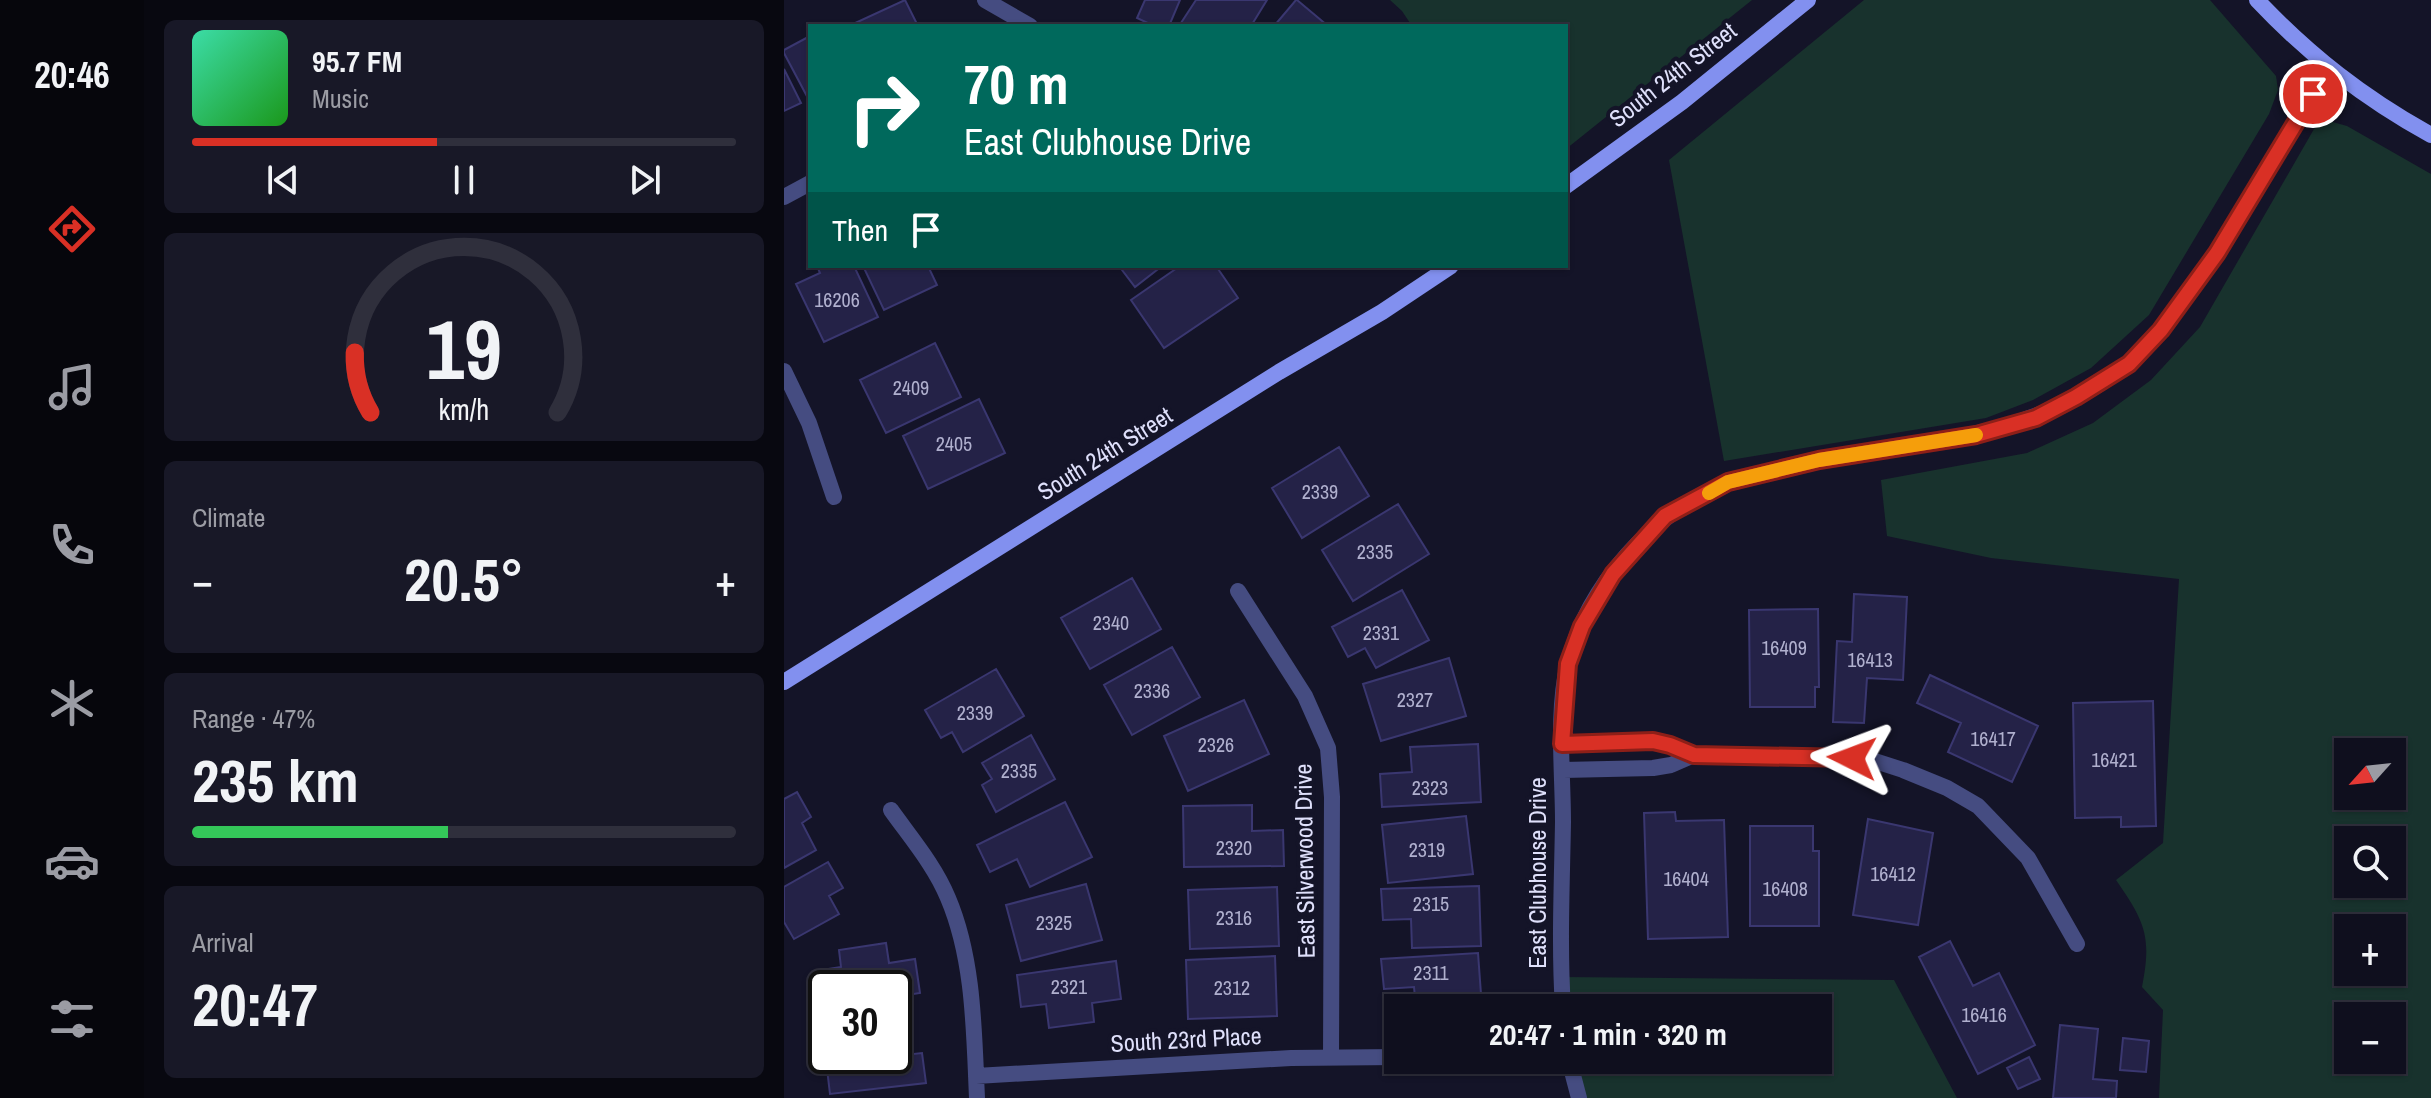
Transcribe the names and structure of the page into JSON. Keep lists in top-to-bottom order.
{
  "streets": {
    "street": [
      "South 24th Street",
      "East Silverwood Drive",
      "East Clubhouse Drive",
      "South 23rd Place"
    ]
  },
  "crossings": [
    ["East Silverwood Drive", "South 23rd Place"]
  ],
  "house_numbers": [
    "16206",
    "2409",
    "2405",
    "2339",
    "2335",
    "2340",
    "2331",
    "16409",
    "16413",
    "2336",
    "2327",
    "2339",
    "16417",
    "2326",
    "16421",
    "2335",
    "2323",
    "2320",
    "2319",
    "16412",
    "16404",
    "16408",
    "2315",
    "2316",
    "2325",
    "2311",
    "2321",
    "2312",
    "16416"
  ],
  "north": "bottom left",
  "page": {
    "tabs": "20:46",
    "turn": ["70 m", "East Clubhouse Drive"],
    "song": ["95.7 FM", "Music"],
    "then": "Then",
    "tile": [
      "Climate",
      ["Range · 47%", "235 km"],
      ["Arrival", "20:47"]
    ],
    "heat": ["−", "20.5°", "+"],
    "map_buttons": ["+", "−"],
    "limit": "30",
    "trip": "20:47 · 1 min · 320 m",
    "gauge": ["19", "km/h"]
  }
}
